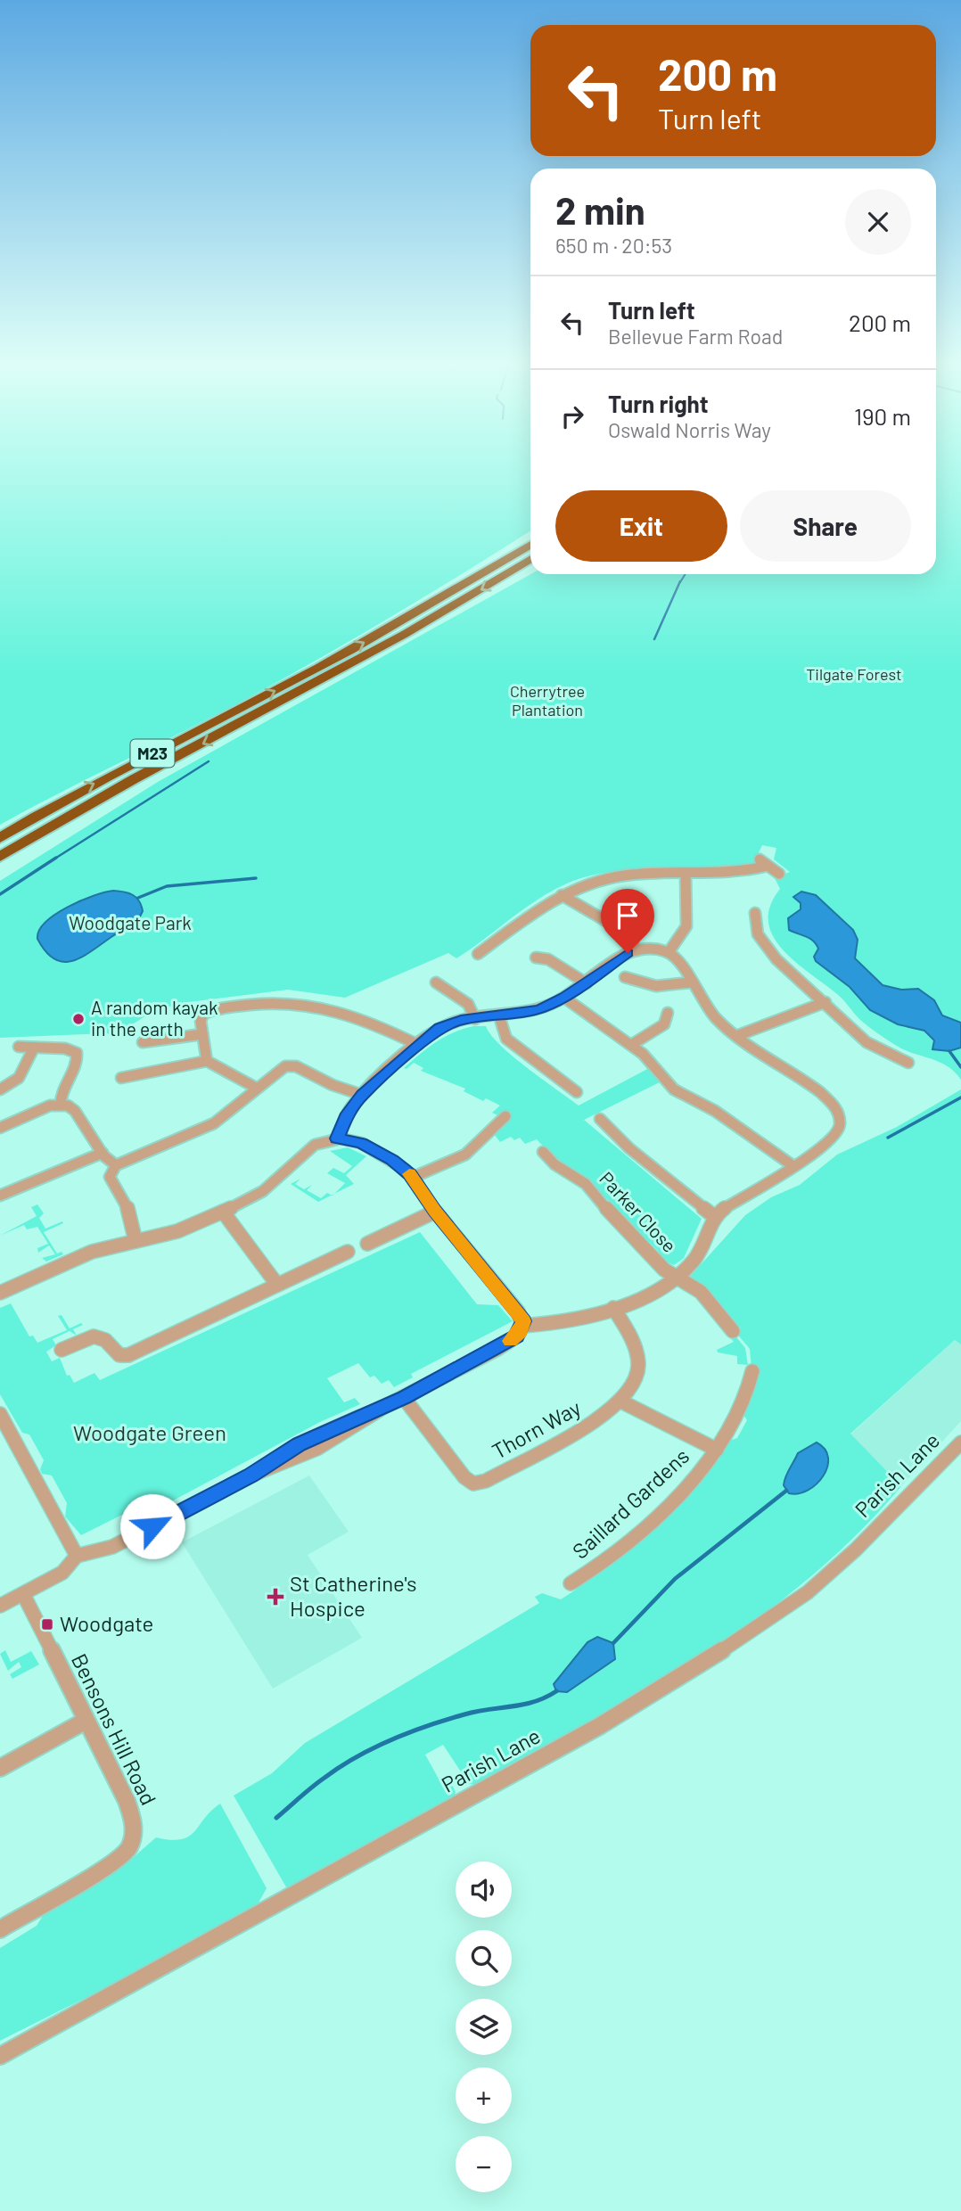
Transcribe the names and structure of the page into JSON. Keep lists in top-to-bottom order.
{
  "streets": {
    "highway": ["M23"],
    "street": [
      "Parker Close",
      "Thorn Way",
      "Parish Lane",
      "Saillard Gardens",
      "Bensons Hill Road"
    ]
  },
  "crossings": [
    ["Thorn Way", "Saillard Gardens"]
  ],
  "parks": [
    "Tilgate Forest",
    "Cherrytree Plantation",
    "Woodgate Park",
    "Woodgate Green"
  ],
  "places": {
    "other": ["A random kayak in the earth"],
    "health": ["St Catherine's Hospice"],
    "transit": ["Woodgate"]
  },
  "page": {
    "turn": ["200 m", "Turn left"],
    "heading": ["2 min", "650 m · 20:53"],
    "list": [
      {
        "name": "Turn left",
        "note": "Bellevue Farm Road",
        "value": "200 m"
      },
      {
        "name": "Turn right",
        "note": "Oswald Norris Way",
        "value": "190 m"
      }
    ],
    "buttons": ["Exit", "Share"],
    "map_buttons": ["+", "−"]
  }
}
